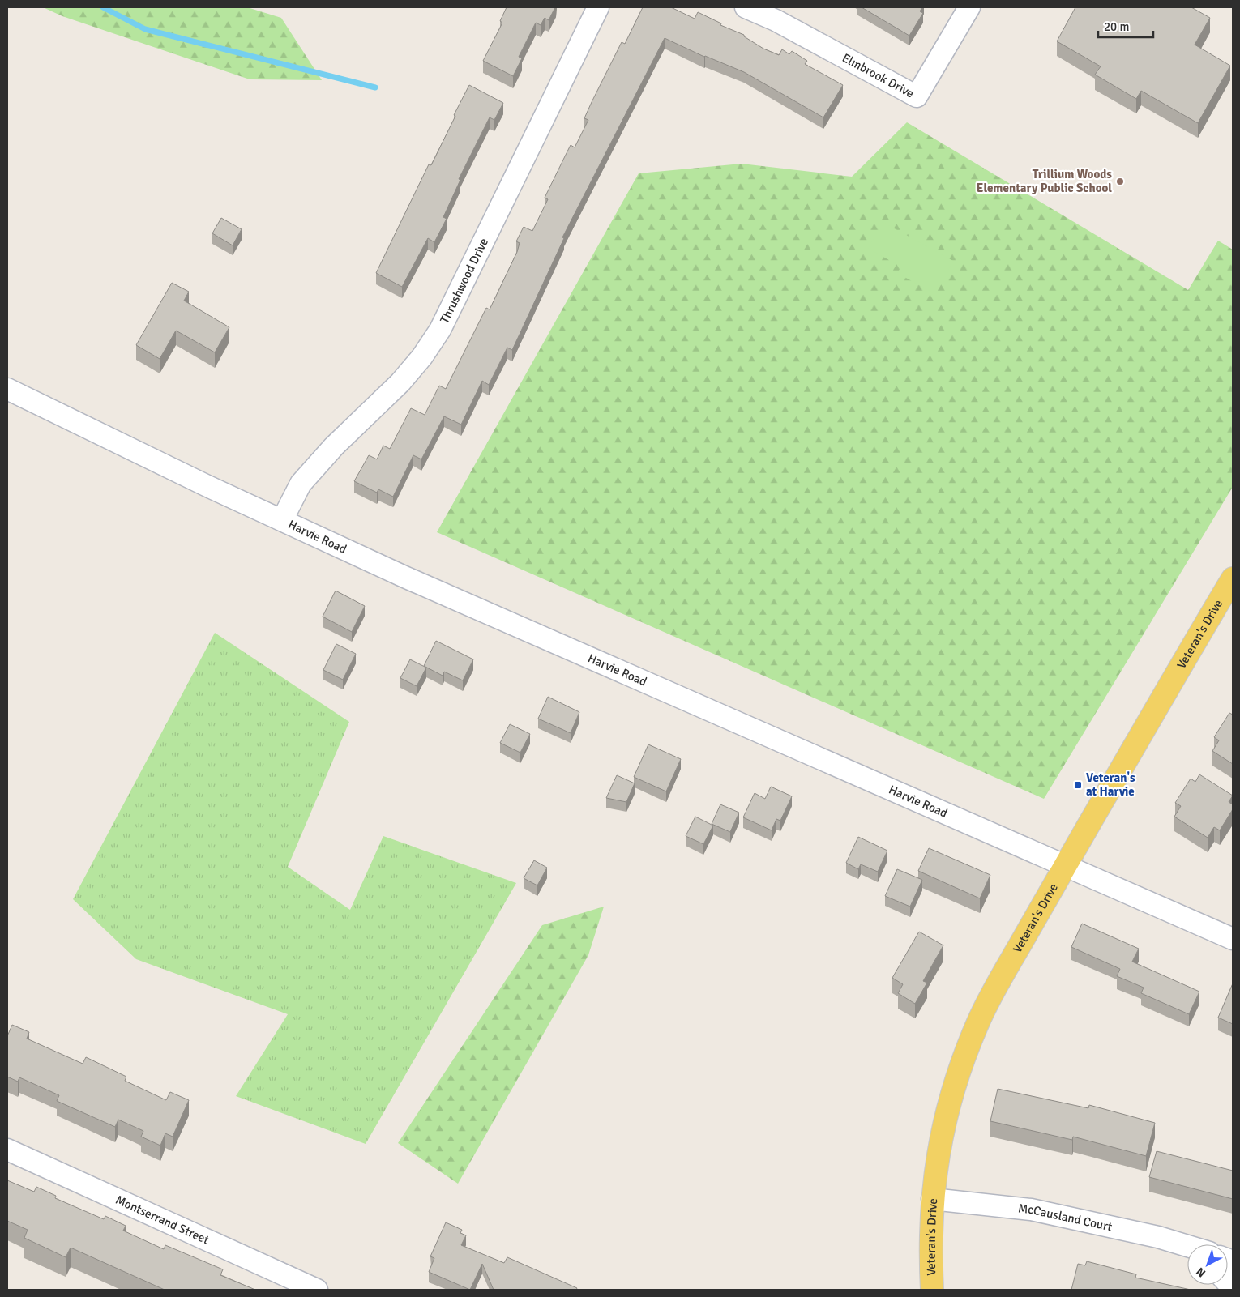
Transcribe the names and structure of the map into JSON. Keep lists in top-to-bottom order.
{
  "streets": {
    "main road": ["Veteran's Drive"],
    "street": [
      "Elmbrook Drive",
      "Thrushwood Drive",
      "Harvie Road",
      "McCausland Court",
      "Montserrand Street"
    ]
  },
  "crossings": [
    ["Thrushwood Drive", "Harvie Road"],
    ["Harvie Road", "Veteran's Drive"],
    ["Veteran's Drive", "McCausland Court"]
  ],
  "places": {
    "other": ["Trillium Woods Elementary Public School"],
    "transit": ["Veteran's at Harvie"]
  },
  "scale_bar": "20 m",
  "north": "bottom left"
}
